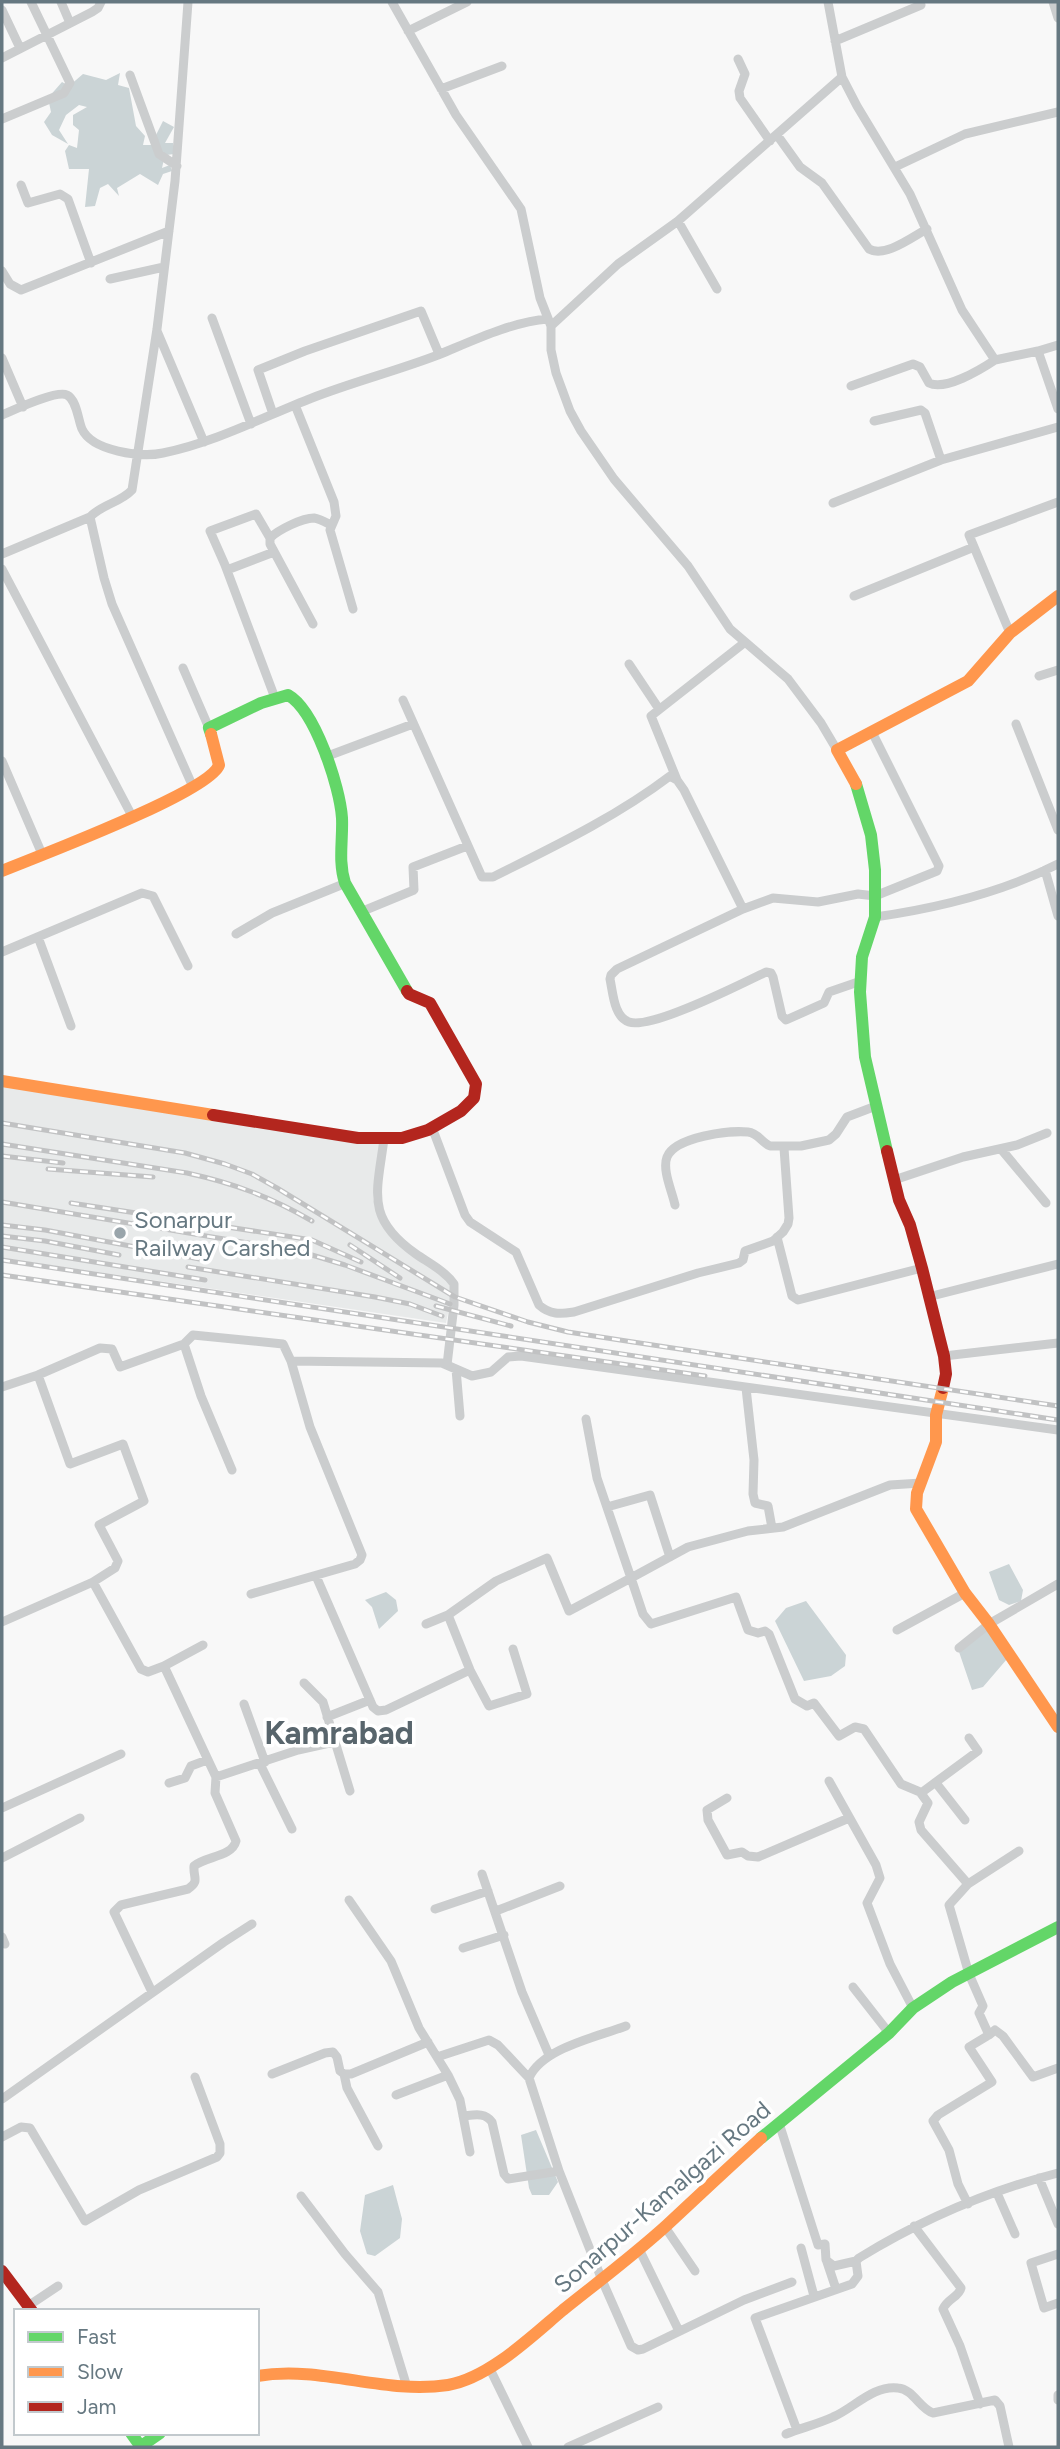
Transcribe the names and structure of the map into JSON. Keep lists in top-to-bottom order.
{
  "streets": {
    "street": ["Sonarpur-Kamalgazi Road"]
  },
  "districts": ["Kamrabad"],
  "places": ["Sonarpur Railway Carshed"],
  "legend": ["Fast", "Slow", "Jam"]
}
